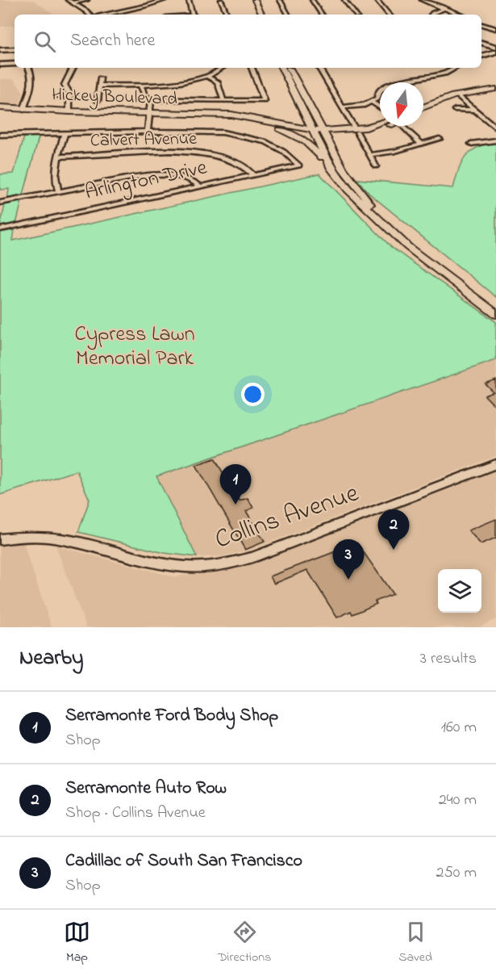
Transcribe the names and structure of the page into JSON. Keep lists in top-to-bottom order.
{
  "streets": {
    "main road": ["Hickey Boulevard"],
    "street": ["Calvert Avenue", "Arlington Drive", "Collins Avenue"]
  },
  "crossings": [
    ["Calvert Avenue", "Arlington Drive"]
  ],
  "parks": ["Cypress Lawn Memorial Park"],
  "north": "bottom",
  "page": {
    "search": "Search here",
    "pins": ["1", "2", "3"],
    "heading": ["Nearby", "3 results"],
    "list": [
      {
        "mark": "1",
        "name": "Serramonte Ford Body Shop",
        "note": "Shop",
        "value": "160 m"
      },
      {
        "mark": "2",
        "name": "Serramonte Auto Row",
        "note": "Shop · Collins Avenue",
        "value": "240 m"
      },
      {
        "mark": "3",
        "name": "Cadillac of South San Francisco",
        "note": "Shop",
        "value": "250 m"
      }
    ],
    "nav": ["Map", "Directions", "Saved"]
  }
}
